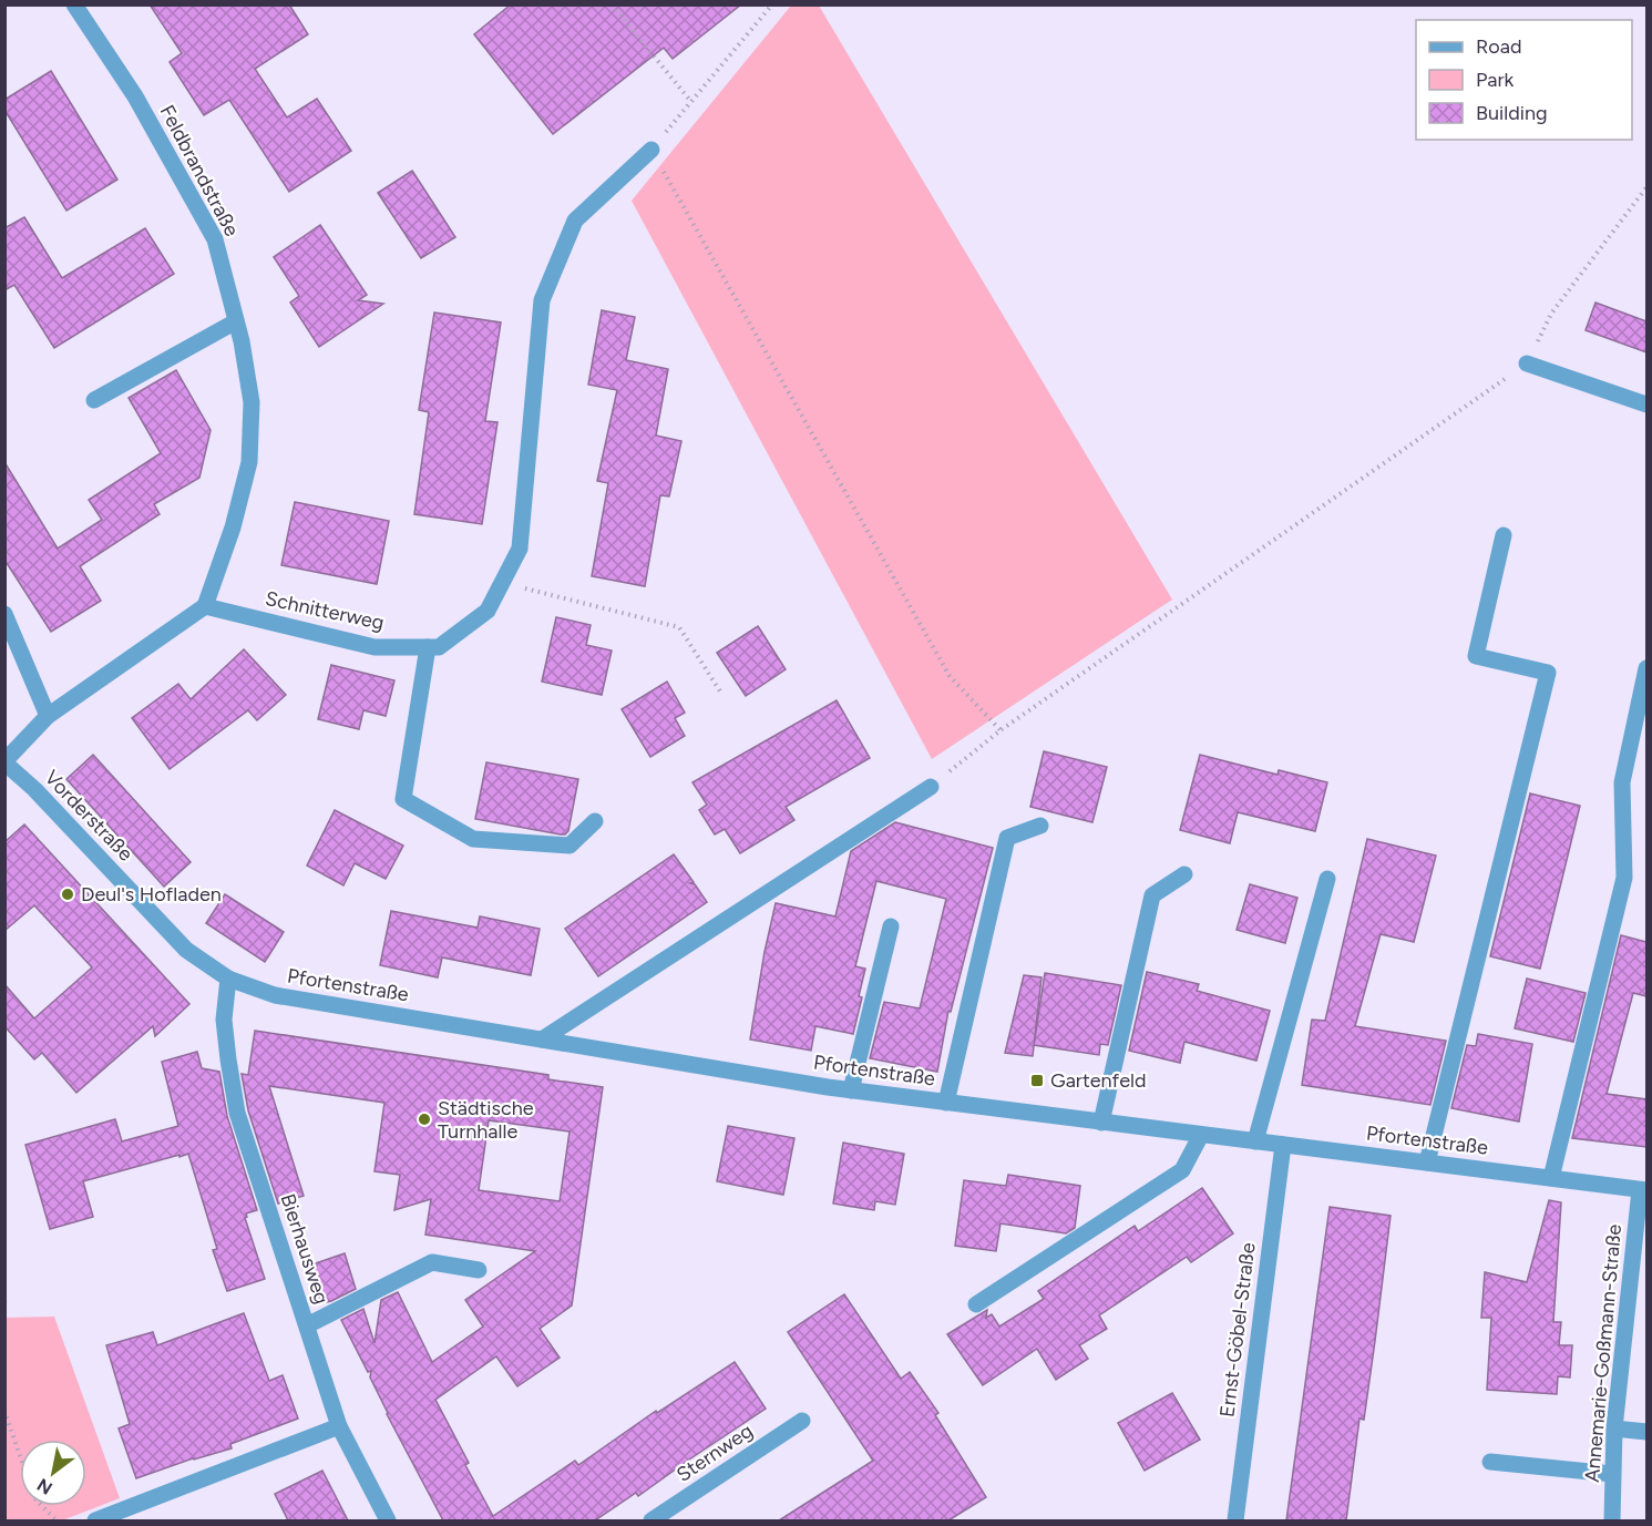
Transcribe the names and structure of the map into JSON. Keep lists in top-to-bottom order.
{
  "streets": {
    "street": [
      "Feldbrandstraße",
      "Schnitterweg",
      "Vorderstraße",
      "Pfortenstraße",
      "Bierhausweg",
      "Ernst-Göbel-Straße",
      "Annemarie-Goßmann-Straße",
      "Sternweg"
    ]
  },
  "crossings": [
    ["Feldbrandstraße", "Schnitterweg"],
    ["Vorderstraße", "Pfortenstraße"],
    ["Vorderstraße", "Bierhausweg"],
    ["Pfortenstraße", "Bierhausweg"],
    ["Pfortenstraße", "Ernst-Göbel-Straße"],
    ["Pfortenstraße", "Annemarie-Goßmann-Straße"]
  ],
  "places": {
    "other": ["Deul's Hofladen", "Städtische Turnhalle"],
    "transit": ["Gartenfeld"]
  },
  "legend": ["Road", "Park", "Building"],
  "north": "bottom left"
}
